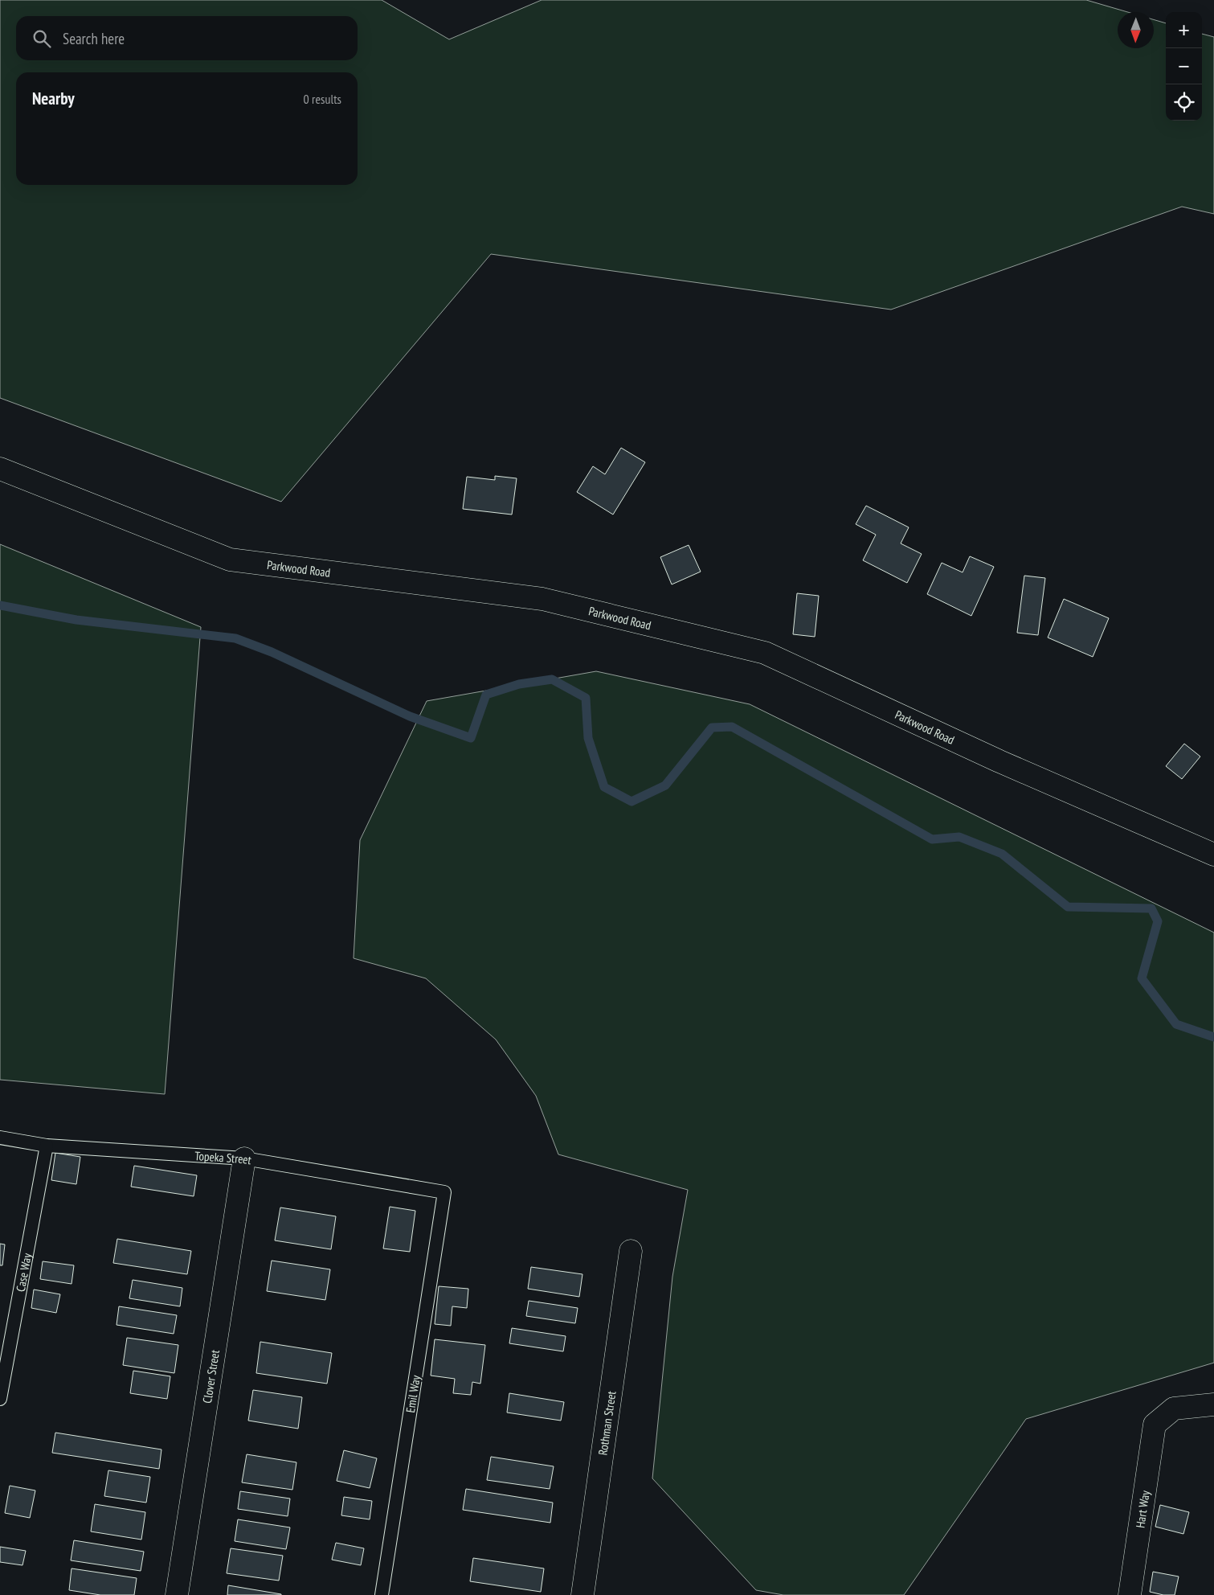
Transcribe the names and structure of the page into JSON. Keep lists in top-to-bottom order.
{
  "streets": {
    "street": [
      "Parkwood Road",
      "Clover Street",
      "Rothman Street",
      "Hart Way"
    ],
    "lane": ["Topeka Street", "Case Way", "Emil Way"]
  },
  "crossings": [
    ["Topeka Street", "Case Way"],
    ["Topeka Street", "Clover Street"],
    ["Topeka Street", "Emil Way"]
  ],
  "north": "bottom",
  "page": {
    "map_buttons": ["+", "−"],
    "search": "Search here",
    "heading": ["Nearby", "0 results"]
  }
}
